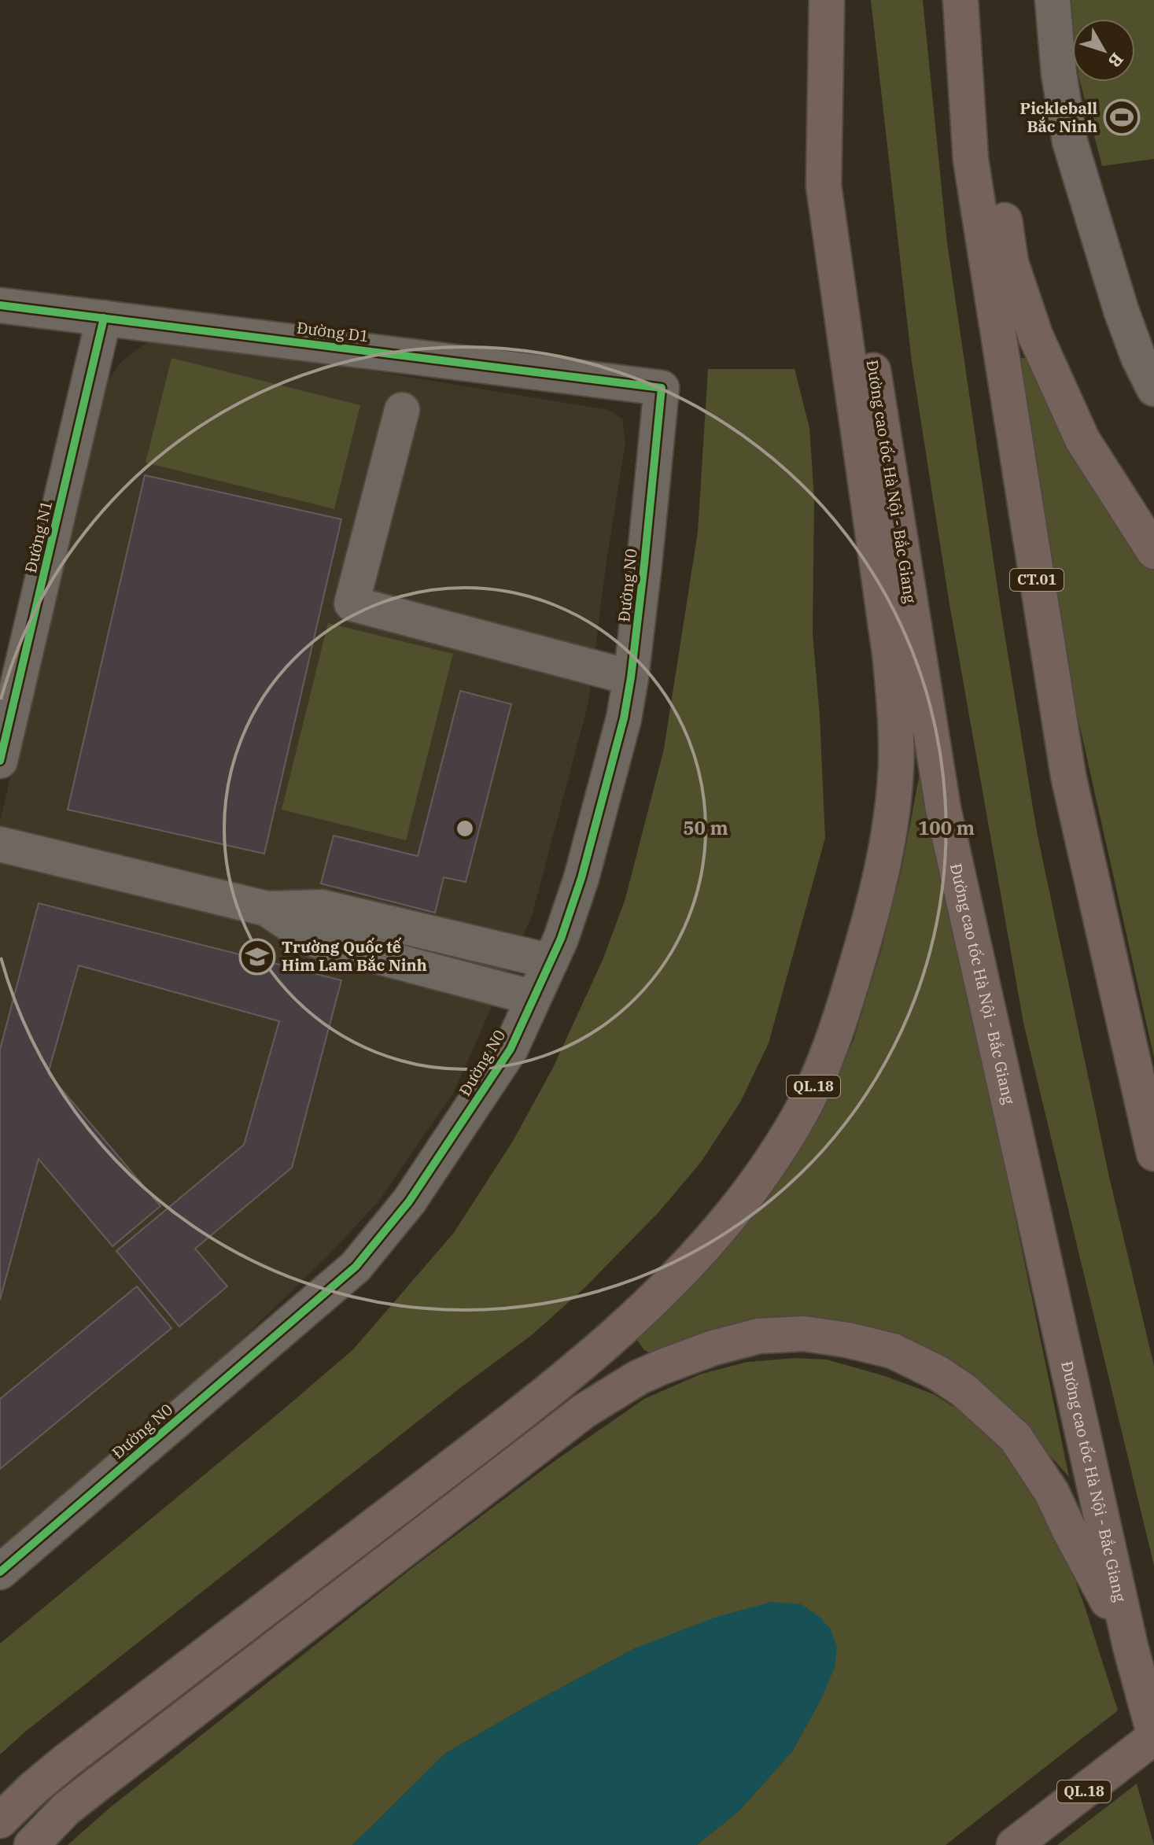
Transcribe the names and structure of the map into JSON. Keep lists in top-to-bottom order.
{
  "streets": {
    "highway": ["Đường cao tốc Hà Nội - Bắc Giang", "CT.01", "QL.18"],
    "street": ["Đường D1", "Đường N1", "Đường N0"]
  },
  "crossings": [
    ["Đường D1", "Đường N1"],
    ["Đường D1", "Đường N0"],
    ["Đường cao tốc Hà Nội - Bắc Giang", "QL.18"]
  ],
  "places": {
    "sports": ["Pickleball Bắc Ninh"],
    "school or university": ["Trường Quốc tế Him Lam Bắc Ninh"]
  },
  "north": "bottom right",
  "rings": ["50 m", "100 m"]
}
